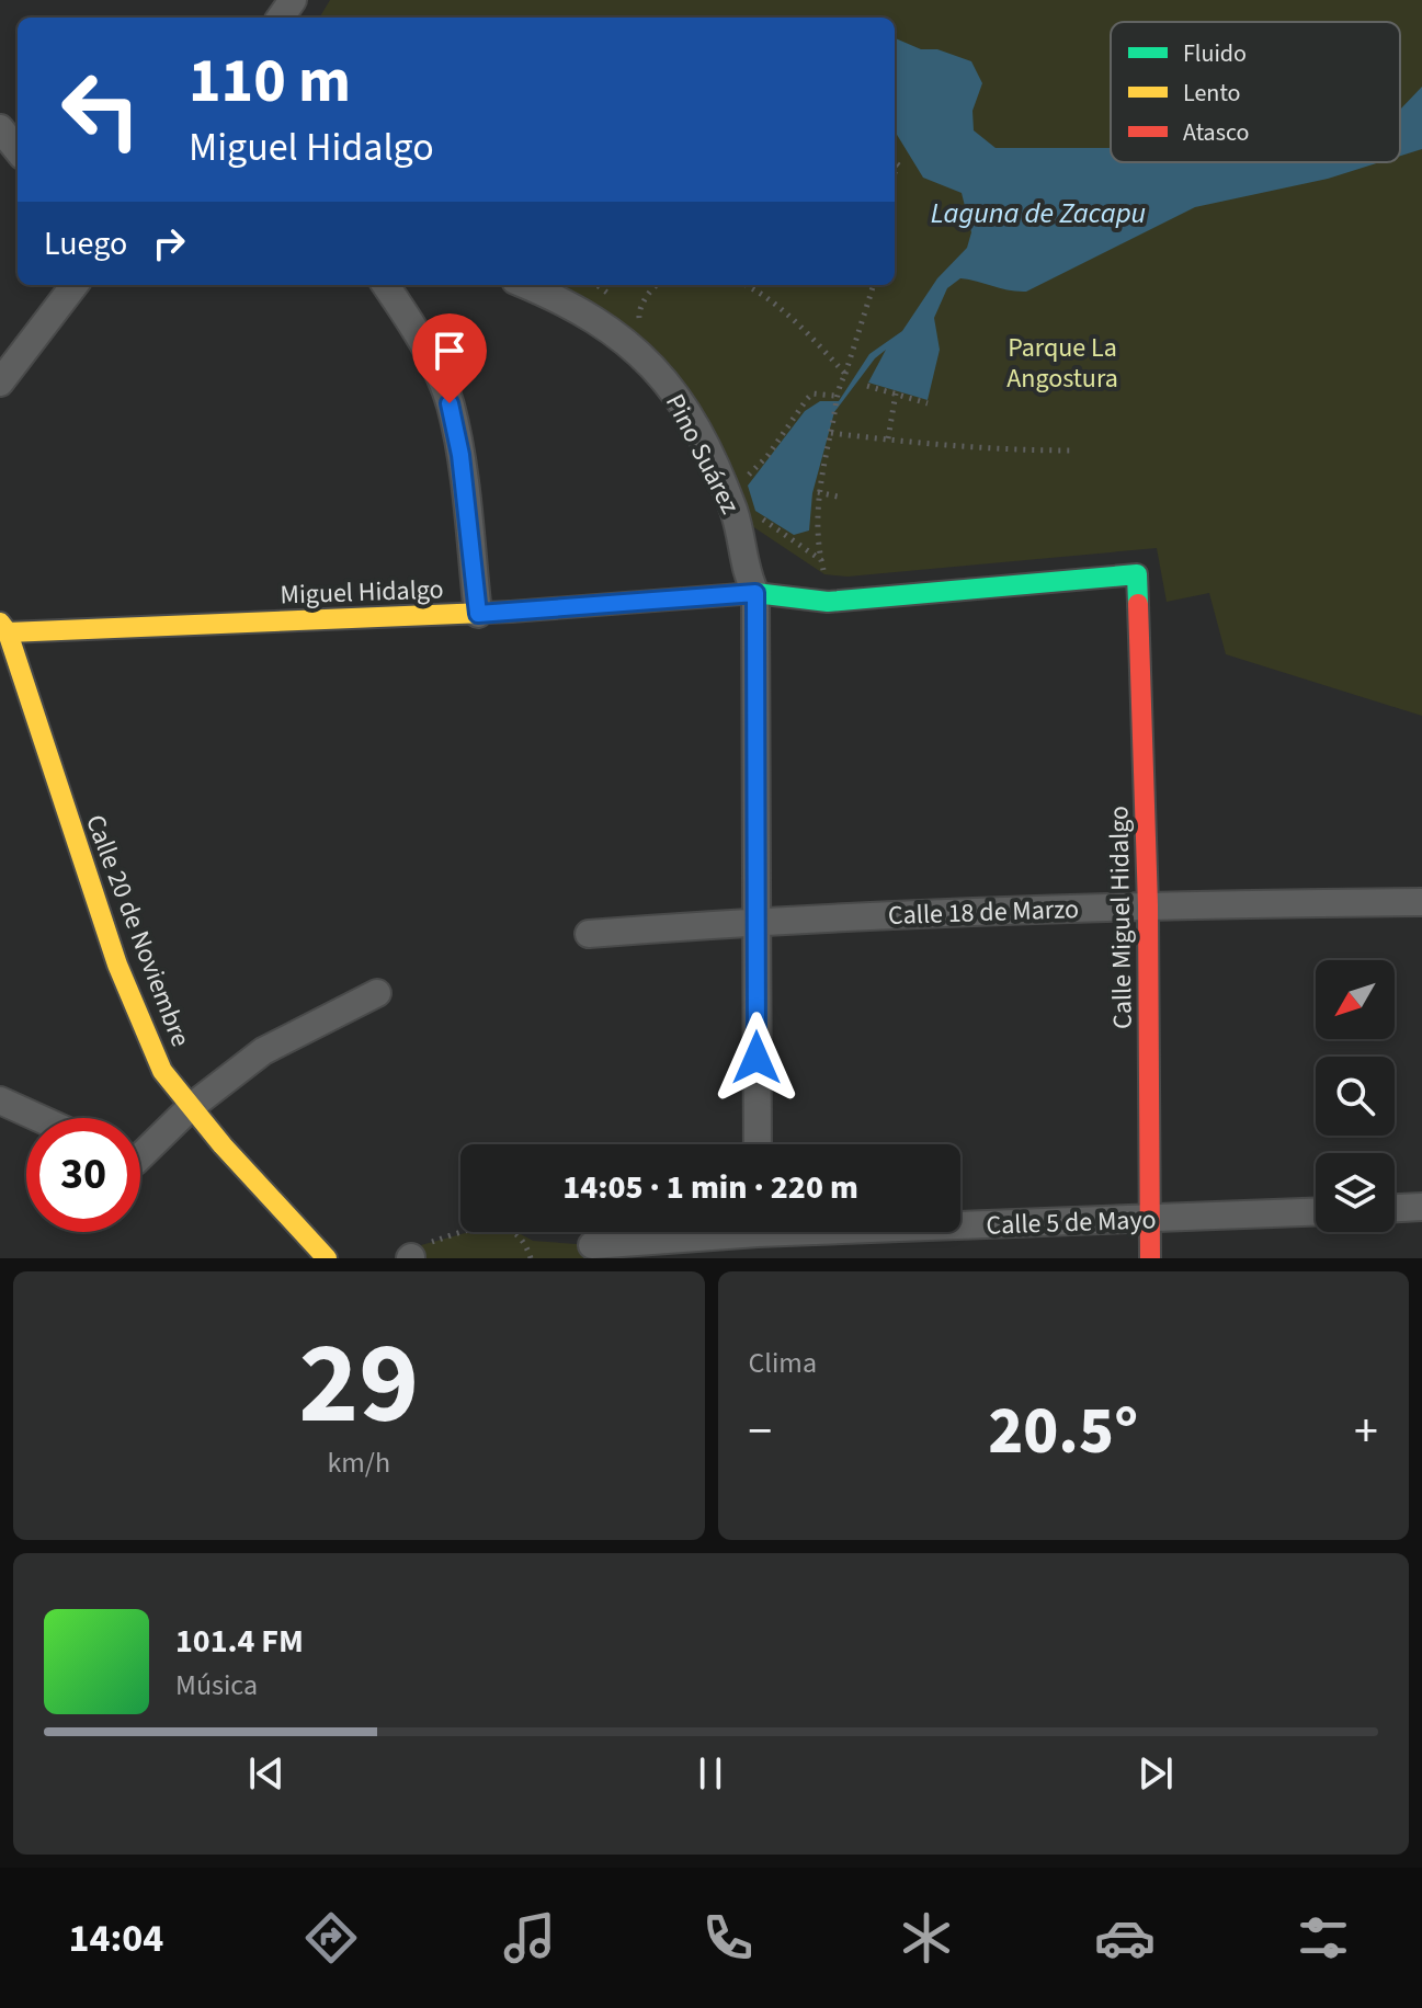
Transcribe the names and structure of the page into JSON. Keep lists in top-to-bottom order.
{
  "streets": {
    "street": [
      "Pino Suárez",
      "Miguel Hidalgo",
      "Calle 18 de Marzo",
      "Calle Miguel Hidalgo",
      "Calle 20 de Noviembre",
      "Calle 5 de Mayo"
    ]
  },
  "crossings": [
    ["Pino Suárez", "Miguel Hidalgo"],
    ["Pino Suárez", "Calle 18 de Marzo"],
    ["Miguel Hidalgo", "Calle Miguel Hidalgo"],
    ["Miguel Hidalgo", "Calle 20 de Noviembre"],
    ["Calle 18 de Marzo", "Calle Miguel Hidalgo"],
    ["Calle Miguel Hidalgo", "Calle 5 de Mayo"]
  ],
  "water": ["Laguna de Zacapu"],
  "parks": ["Parque La Angostura"],
  "legend": ["Fluido", "Lento", "Atasco"],
  "north": "bottom left",
  "page": {
    "turn": ["110 m", "Miguel Hidalgo"],
    "then": "Luego",
    "limit": "30",
    "trip": "14:05 · 1 min · 220 m",
    "tile": [
      ["29", "km/h"],
      "Clima"
    ],
    "heat": ["−", "20.5°", "+"],
    "song": ["101.4 FM", "Música"],
    "tabs": "14:04"
  }
}
